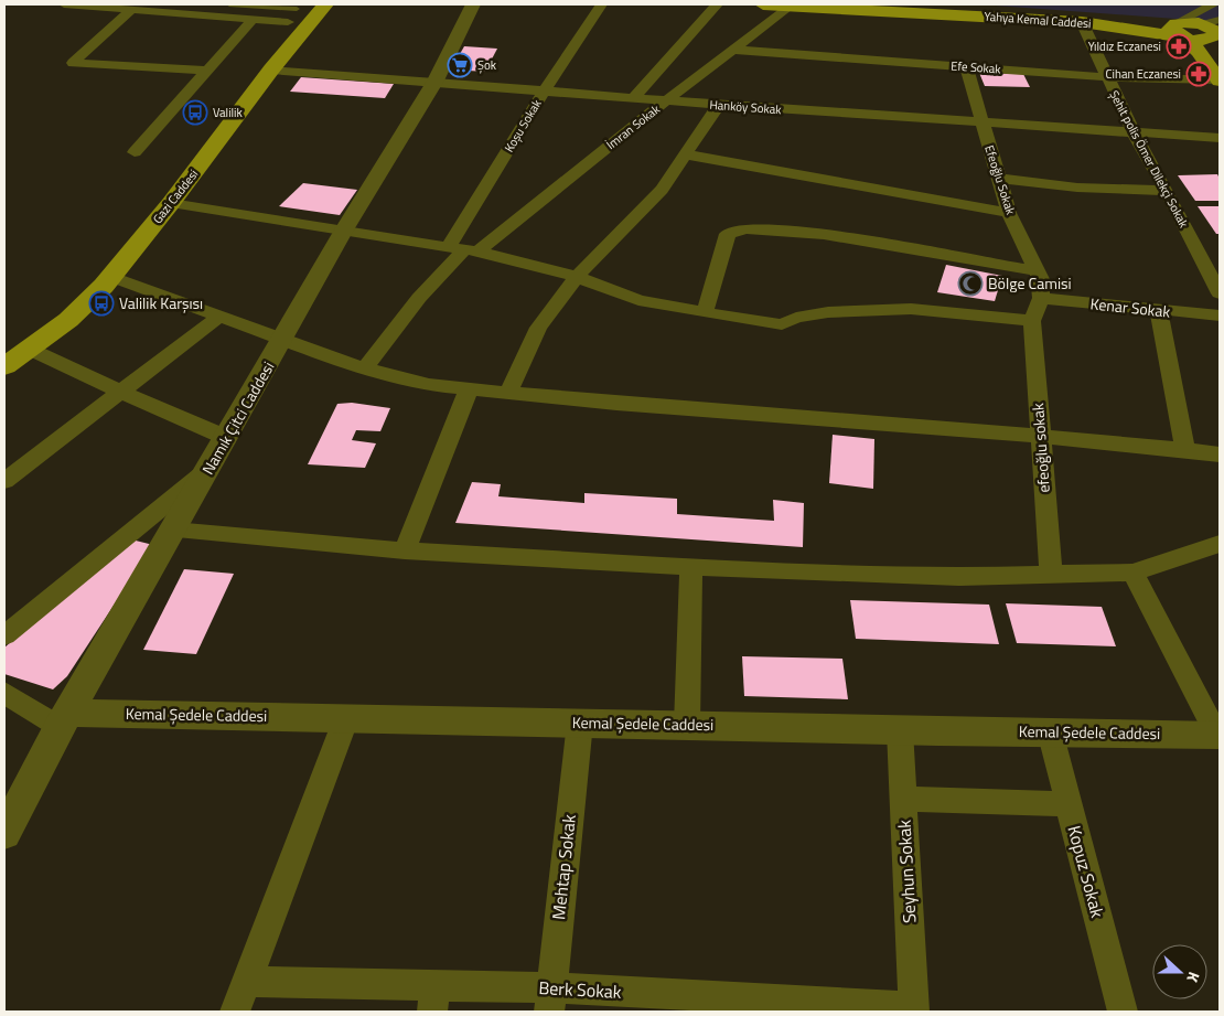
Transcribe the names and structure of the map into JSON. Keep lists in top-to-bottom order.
{
  "streets": {
    "main road": ["Yahya Kemal Caddesi", "Gazi Caddesi"],
    "street": [
      "Efe Sokak",
      "Hanköy Sokak",
      "Koşu Sokak",
      "İmran Sokak",
      "Şehit polis Ömer Dilekçi Sokak",
      "Efeoğlu Sokak",
      "Kenar Sokak",
      "Namık Çitci Caddesi",
      "efeoğlu sokak",
      "Kemal Şedele Caddesi",
      "Mehtap Sokak",
      "Seyhun Sokak",
      "Kopuz Sokak",
      "Berk Sokak"
    ]
  },
  "crossings": [
    ["Yahya Kemal Caddesi", "İmran Sokak"],
    ["Yahya Kemal Caddesi", "Şehit polis Ömer Dilekçi Sokak"],
    ["Efe Sokak", "İmran Sokak"],
    ["Efe Sokak", "Şehit polis Ömer Dilekçi Sokak"],
    ["Efe Sokak", "Efeoğlu Sokak"],
    ["Hanköy Sokak", "Koşu Sokak"],
    ["Hanköy Sokak", "İmran Sokak"],
    ["Hanköy Sokak", "Şehit polis Ömer Dilekçi Sokak"],
    ["Hanköy Sokak", "Efeoğlu Sokak"],
    ["Hanköy Sokak", "Gazi Caddesi"],
    ["Hanköy Sokak", "Namık Çitci Caddesi"],
    ["Koşu Sokak", "İmran Sokak"],
    ["Efeoğlu Sokak", "Kenar Sokak"],
    ["Efeoğlu Sokak", "efeoğlu sokak"],
    ["Namık Çitci Caddesi", "Kemal Şedele Caddesi"],
    ["Kemal Şedele Caddesi", "Mehtap Sokak"],
    ["Kemal Şedele Caddesi", "Seyhun Sokak"],
    ["Kemal Şedele Caddesi", "Kopuz Sokak"],
    ["Mehtap Sokak", "Berk Sokak"],
    ["Seyhun Sokak", "Berk Sokak"]
  ],
  "places": {
    "pharmacy": ["Yıldız Eczanesi", "Cihan Eczanesi"],
    "supermarket": ["Şok"],
    "bus stop": ["Valilik", "Valilik Karşısı"],
    "mosque": ["Bölge Camisi"]
  },
  "north": "right"
}
